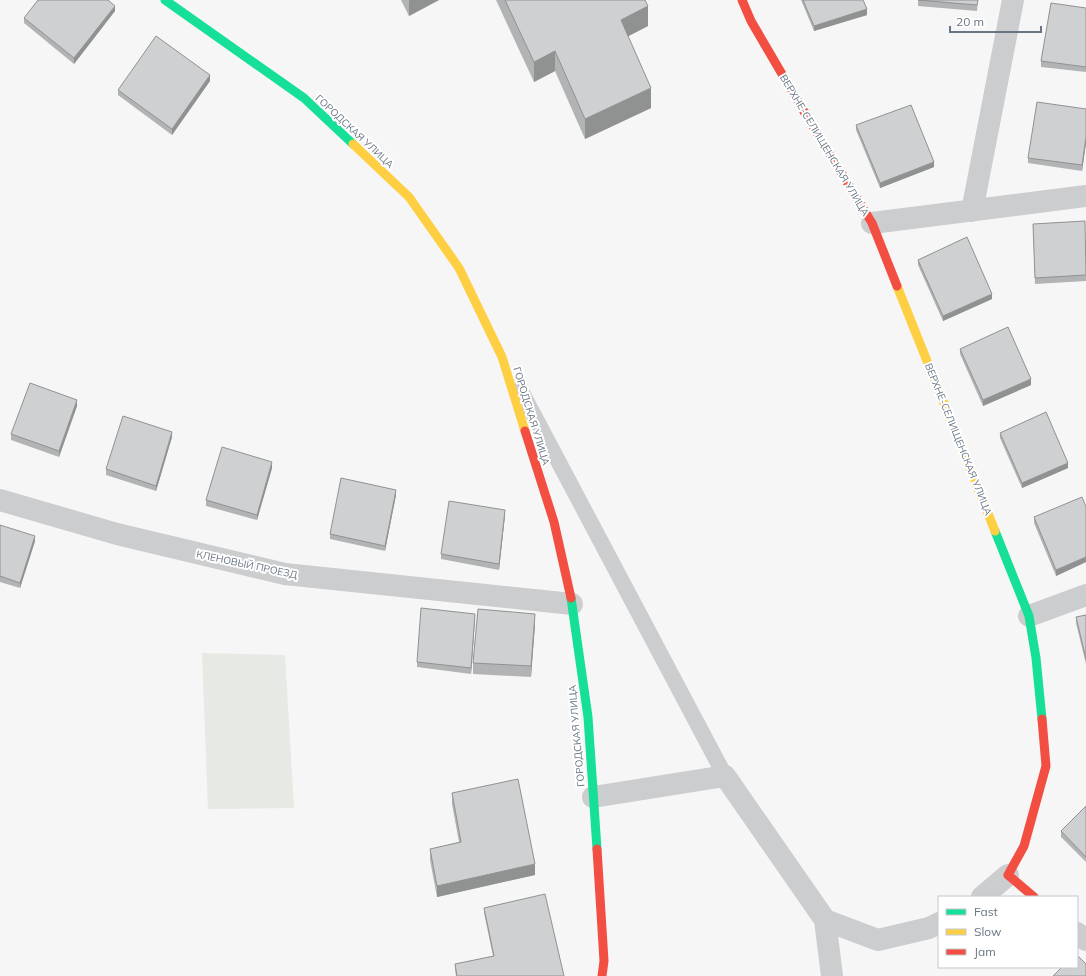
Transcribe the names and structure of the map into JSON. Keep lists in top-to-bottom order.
{
  "streets": {
    "street": ["ГОРОДСКАЯ УЛИЦА", "ВЕРХНЕ-СЕЛИЩЕНСКАЯ УЛИЦА", "КЛЕНОВЫЙ ПРОЕЗД"]
  },
  "crossings": [
    ["ГОРОДСКАЯ УЛИЦА", "КЛЕНОВЫЙ ПРОЕЗД"]
  ],
  "legend": ["Fast", "Slow", "Jam"],
  "scale_bar": "20 m"
}
